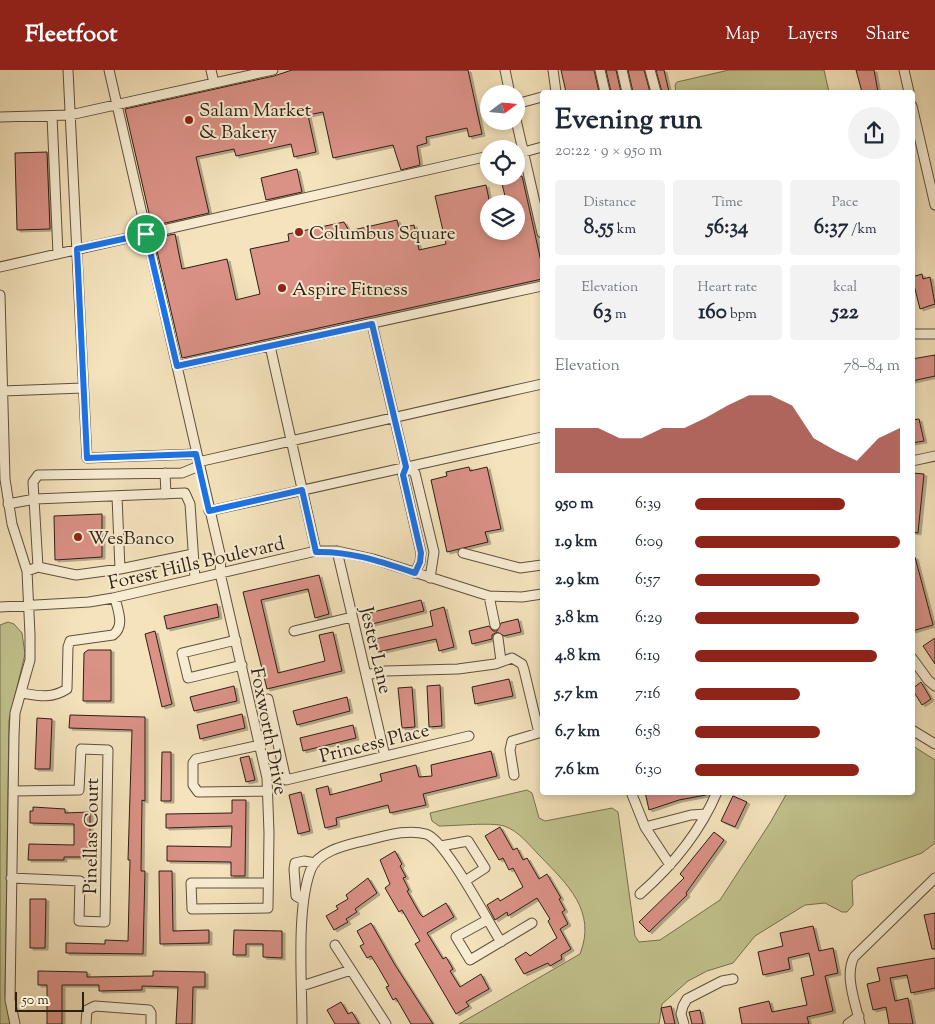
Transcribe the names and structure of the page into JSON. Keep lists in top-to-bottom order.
{
  "streets": {
    "street": [
      "Forest Hills Boulevard",
      "Jester Lane",
      "Foxworth Drive",
      "Princess Place",
      "Pinellas Court"
    ]
  },
  "crossings": [
    ["Forest Hills Boulevard", "Jester Lane"],
    ["Forest Hills Boulevard", "Foxworth Drive"],
    ["Jester Lane", "Princess Place"]
  ],
  "places": [
    "Salam Market & Bakery",
    "Columbus Square",
    "Aspire Fitness",
    "WesBanco"
  ],
  "scale_bar": "50 m",
  "north": "right",
  "page": {
    "header": "Fleetfoot",
    "nav": ["Map", "Layers", "Share"],
    "heading": ["Evening run", "20:22 · 9 × 950 m"],
    "stats": [
      ["Distance", "8.55 km"],
      ["Time", "56:34"],
      ["Pace", "6:37 /km"],
      ["Elevation", "63 m"],
      ["Heart rate", "160 bpm"],
      ["kcal", "522"]
    ],
    "chart": ["Elevation", "78–84 m"],
    "list": [
      {
        "name": "950 m",
        "note": "6:39"
      },
      {
        "name": "1.9 km",
        "note": "6:09"
      },
      {
        "name": "2.9 km",
        "note": "6:57"
      },
      {
        "name": "3.8 km",
        "note": "6:29"
      },
      {
        "name": "4.8 km",
        "note": "6:19"
      },
      {
        "name": "5.7 km",
        "note": "7:16"
      },
      {
        "name": "6.7 km",
        "note": "6:58"
      },
      {
        "name": "7.6 km",
        "note": "6:30"
      }
    ],
    "scale": "50 m"
  }
}
